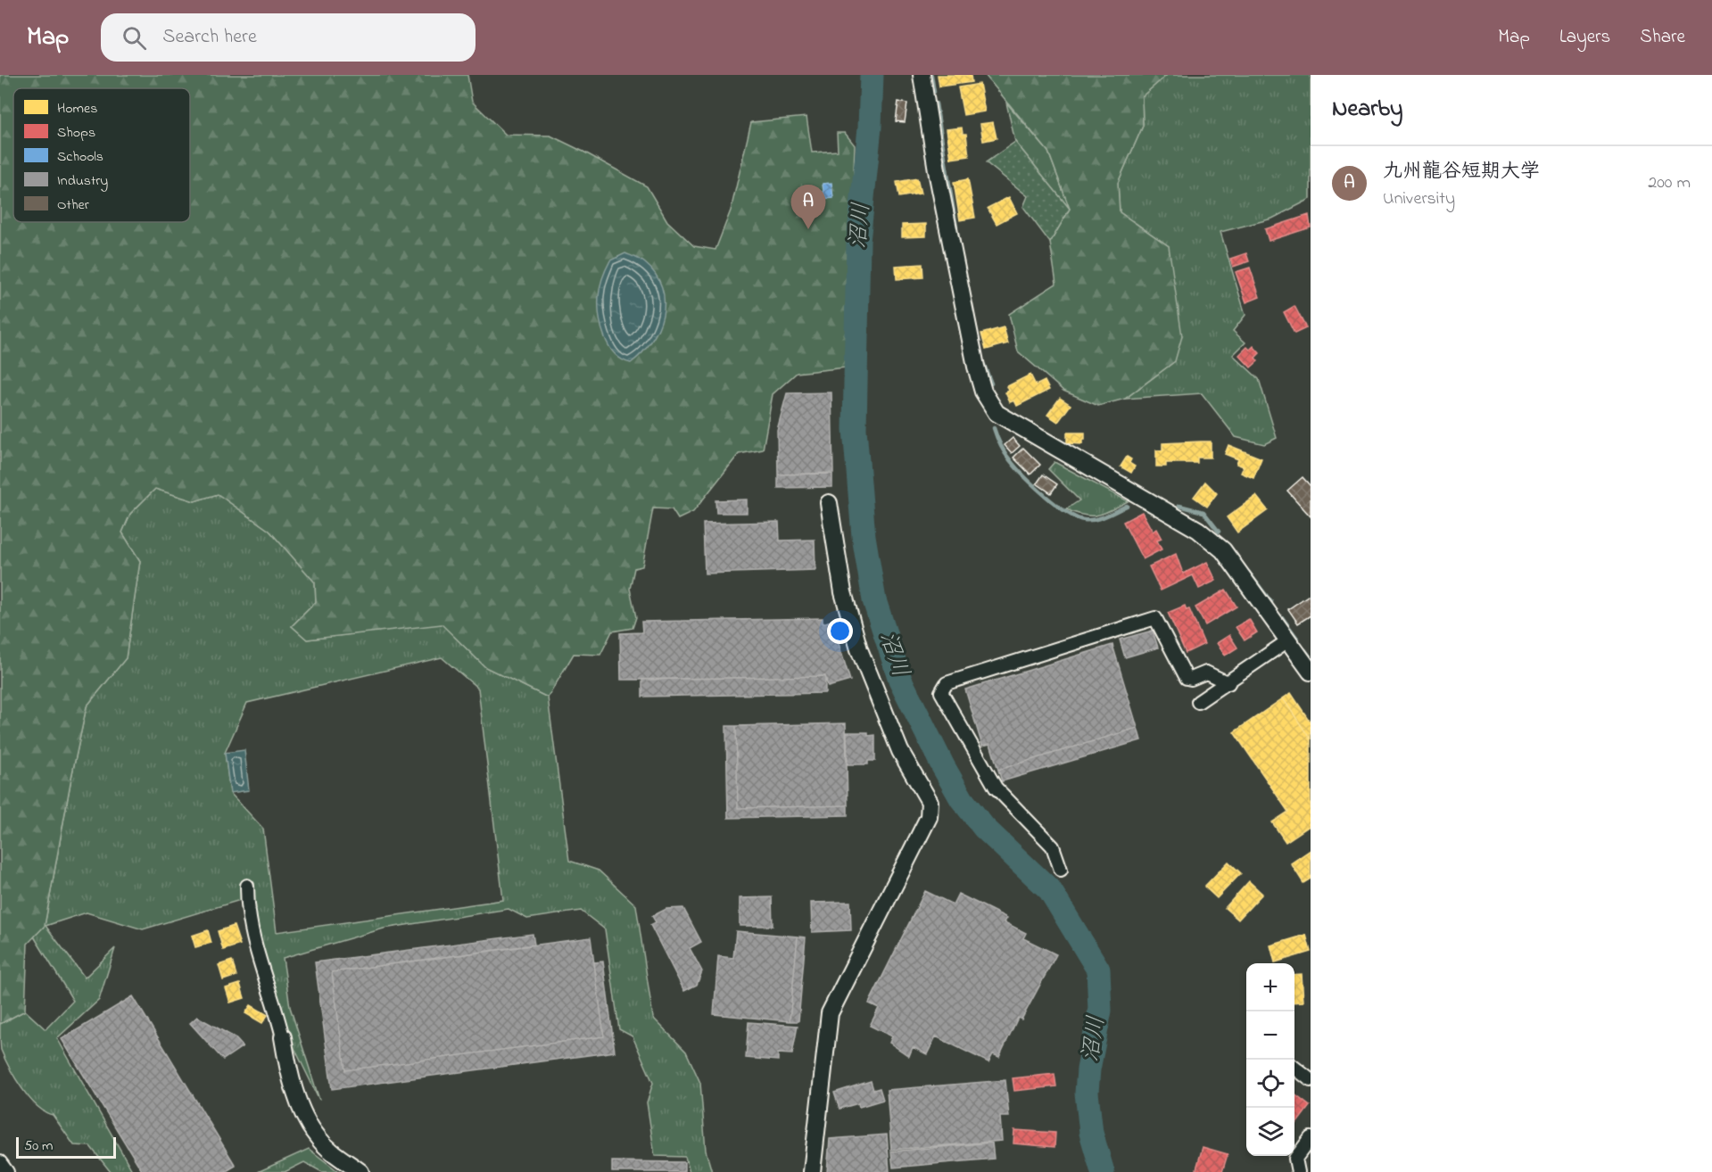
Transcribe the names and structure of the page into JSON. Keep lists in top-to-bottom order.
{
  "water": ["沼川"],
  "legend": [
    "Homes",
    "Shops",
    "Schools",
    "Industry",
    "Other"
  ],
  "scale_bar": "50 m",
  "page": {
    "header": "Map",
    "search": "Search here",
    "nav": ["Map", "Layers", "Share"],
    "heading": "Nearby",
    "list": [
      {
        "mark": "A",
        "name": "九州龍谷短期大学",
        "note": "University",
        "value": "200 m"
      }
    ],
    "pins": "A",
    "map_buttons": ["+", "−"],
    "scale": "50 m"
  }
}
